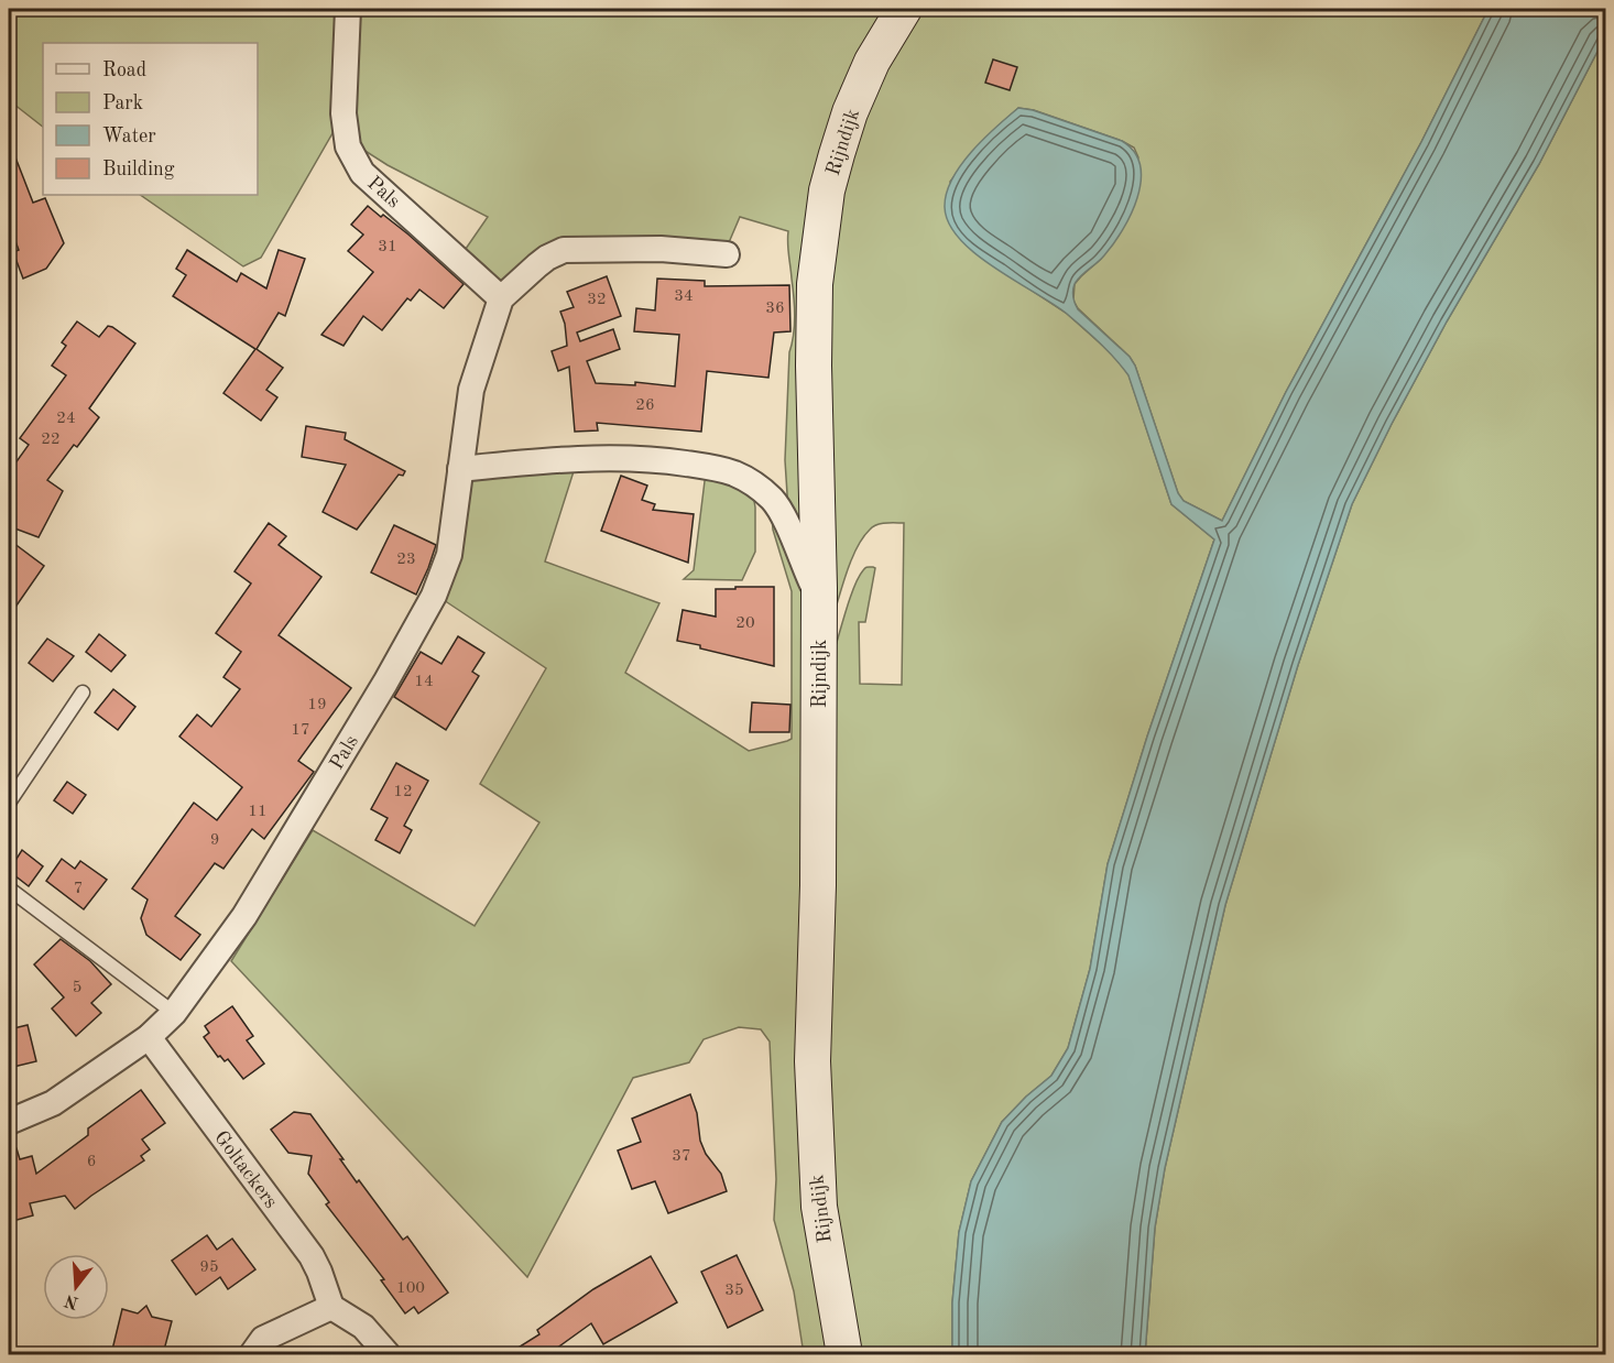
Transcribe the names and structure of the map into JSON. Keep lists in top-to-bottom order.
{
  "streets": {
    "street": ["Rijndijk", "Pals", "Goltackers"]
  },
  "crossings": [
    ["Pals", "Goltackers"]
  ],
  "house_numbers": [
    "31",
    "34",
    "32",
    "36",
    "26",
    "24",
    "22",
    "23",
    "20",
    "14",
    "19",
    "17",
    "12",
    "11",
    "9",
    "7",
    "5",
    "37",
    "6",
    "95",
    "100",
    "35"
  ],
  "legend": [
    "Road",
    "Park",
    "Water",
    "Building"
  ],
  "north": "bottom"
}
